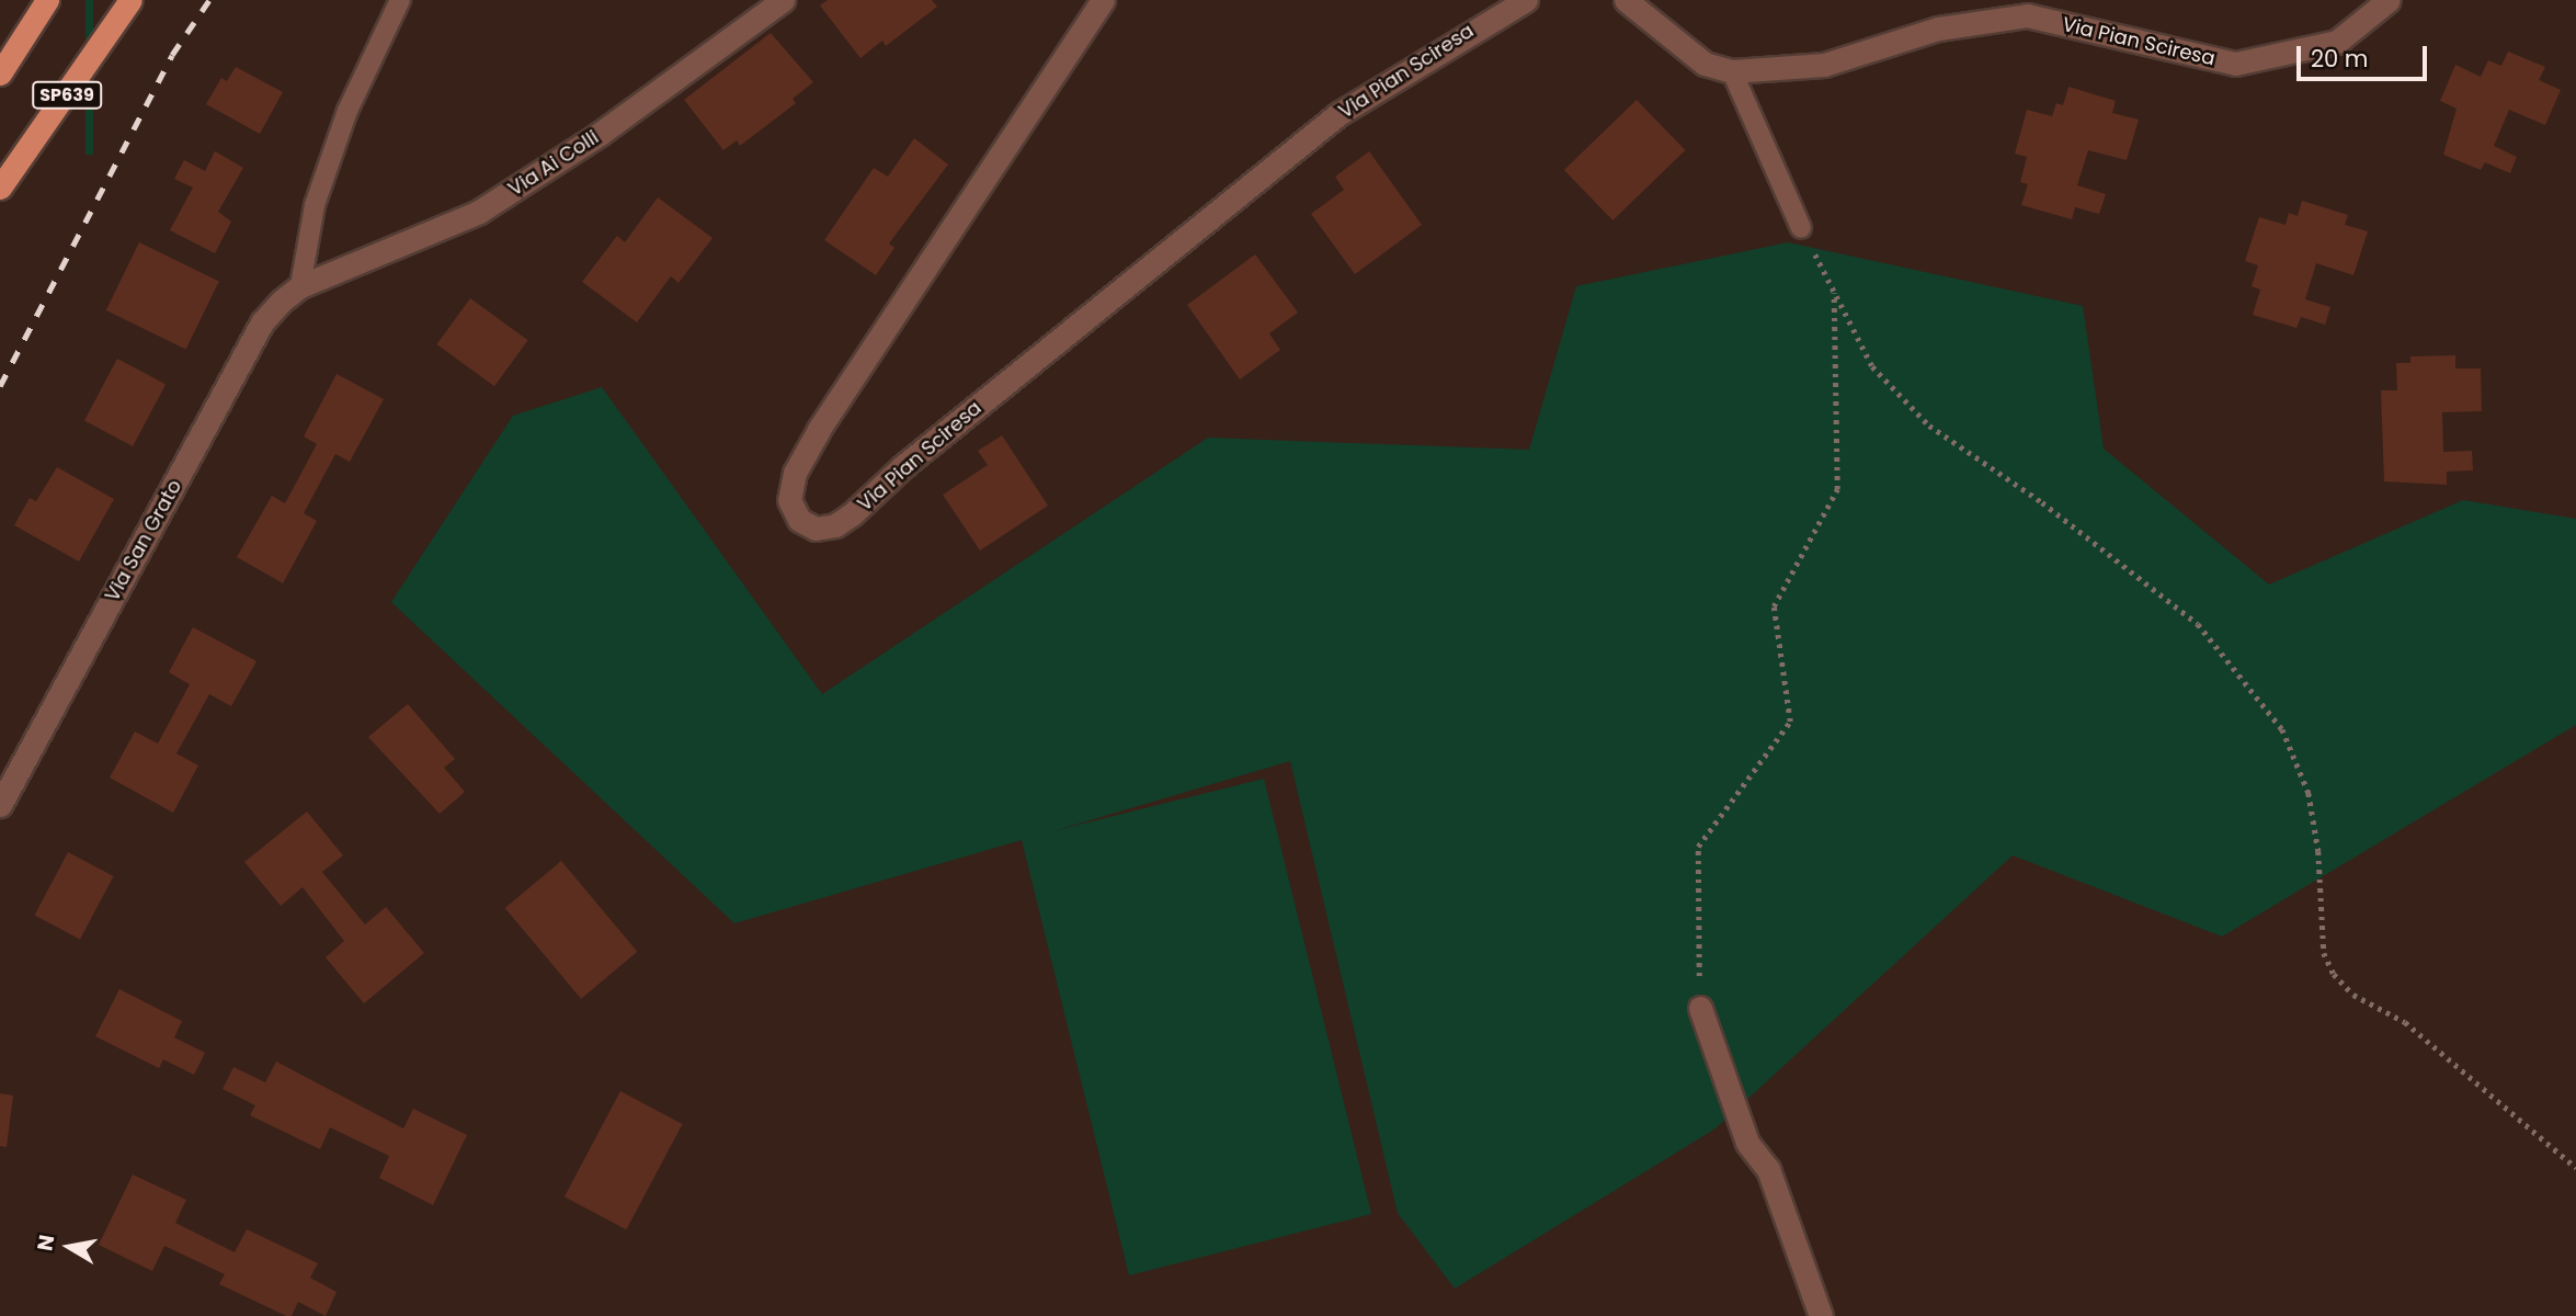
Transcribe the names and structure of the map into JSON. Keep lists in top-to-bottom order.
{
  "streets": {
    "main road": ["SP639"],
    "street": ["Via Pian Sciresa", "Via Ai Colli", "Via San Grato"]
  },
  "crossings": [
    ["Via Ai Colli", "Via San Grato"]
  ],
  "scale_bar": "20 m",
  "north": "left"
}
